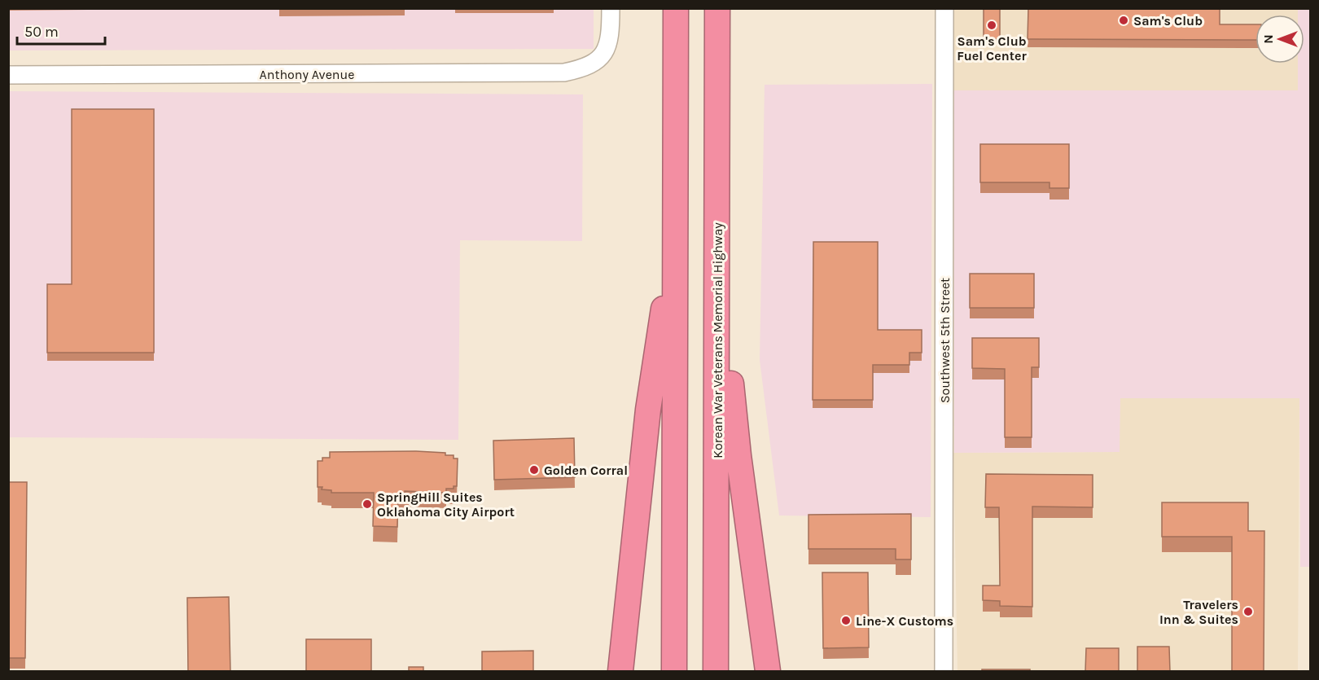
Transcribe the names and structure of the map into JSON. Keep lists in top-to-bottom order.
{
  "streets": {
    "highway": ["Korean War Veterans Memorial Highway"],
    "street": ["Anthony Avenue", "Southwest 5th Street"]
  },
  "places": [
    "Sam's Club",
    "Sam's Club Fuel Center",
    "Golden Corral",
    "SpringHill Suites Oklahoma City Airport",
    "Travelers Inn & Suites",
    "Line-X Customs"
  ],
  "scale_bar": "50 m",
  "north": "left"
}
